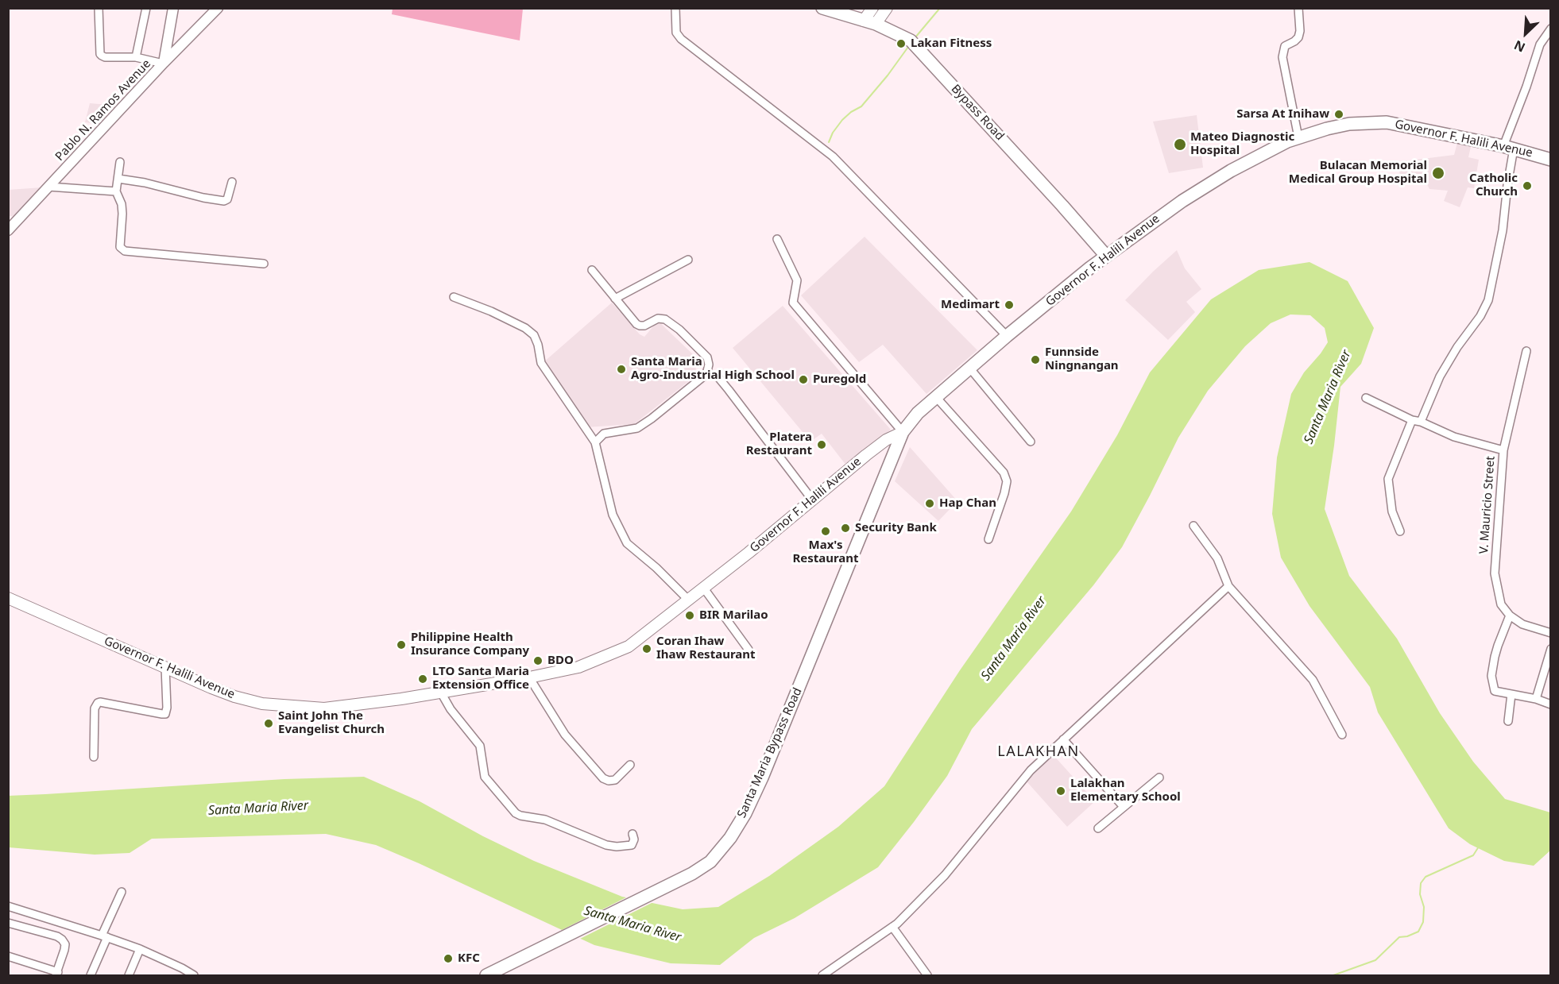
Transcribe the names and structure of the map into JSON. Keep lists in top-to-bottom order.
{
  "streets": {
    "main road": ["Bypass Road", "Governor F. Halili Avenue", "Santa Maria Bypass Road"],
    "street": ["Pablo N. Ramos Avenue", "V. Mauricio Street"]
  },
  "crossings": [
    ["Bypass Road", "Governor F. Halili Avenue"],
    ["Governor F. Halili Avenue", "Santa Maria Bypass Road"]
  ],
  "districts": ["LALAKHAN"],
  "water": ["Santa Maria River"],
  "places": [
    "Lakan Fitness",
    "Sarsa At Inihaw",
    "Mateo Diagnostic Hospital",
    "Bulacan Memorial Medical Group Hospital",
    "Catholic Church",
    "Medimart",
    "Funnside Ningnangan",
    "Santa Maria Agro-Industrial High School",
    "Puregold",
    "Platera Restaurant",
    "Hap Chan",
    "Security Bank",
    "Max's Restaurant",
    "BIR Marilao",
    "Philippine Health Insurance Company",
    "Coran Ihaw Ihaw Restaurant",
    "BDO",
    "LTO Santa Maria Extension Office",
    "Saint John The Evangelist Church",
    "Lalakhan Elementary School",
    "KFC"
  ],
  "north": "bottom left"
}
